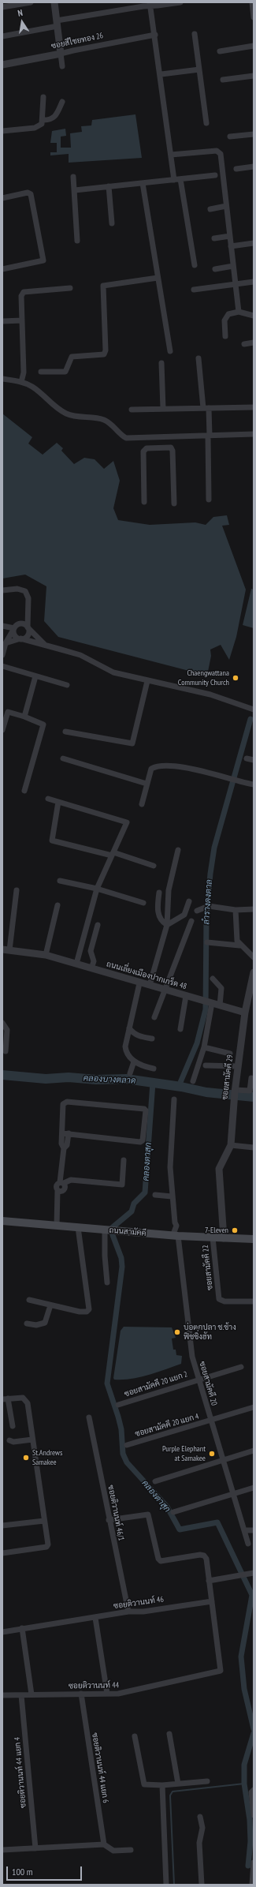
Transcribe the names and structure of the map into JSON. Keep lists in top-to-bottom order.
{
  "streets": {
    "main road": ["ถนนสามัคคี"],
    "street": [
      "ซอยสีไชยทอง 26",
      "ถนนเลี่ยงเมืองปากเกร็ด 48",
      "ซอยสามัคคี 29",
      "ซอยสามัคคี 22",
      "ซอยสามัคคี 20",
      "ซอยสามัคคี 20 แยก 2",
      "ซอยสามัคคี 20 แยก 4",
      "ซอยติวานนท์ 46/1",
      "ซอยติวานนท์ 46",
      "ซอยติวานนท์ 44",
      "ซอยติวานนท์ 44 แยก 6",
      "ซอยติวานนท์ 44 แยก 4"
    ]
  },
  "crossings": [
    ["ถนนเลี่ยงเมืองปากเกร็ด 48", "ซอยสามัคคี 29"],
    ["ถนนสามัคคี", "ซอยสามัคคี 22"],
    ["ถนนสามัคคี", "ซอยสามัคคี 20"],
    ["ซอยสามัคคี 20", "ซอยสามัคคี 20 แยก 2"],
    ["ซอยสามัคคี 20", "ซอยสามัคคี 20 แยก 4"],
    ["ซอยติวานนท์ 46/1", "ซอยติวานนท์ 46"],
    ["ซอยติวานนท์ 46", "ซอยติวานนท์ 44"],
    ["ซอยติวานนท์ 44", "ซอยติวานนท์ 44 แยก 6"],
    ["ซอยติวานนท์ 44", "ซอยติวานนท์ 44 แยก 4"]
  ],
  "water": ["ลำรางดงตาล", "คลองบางตลาด", "คลองตาสุก"],
  "places": [
    "Chaengwattana Community Church",
    "7-Eleven",
    "บ่อตกปลา ช.ช้าง ฟิชชิ่งฮัท",
    "Purple Elephant at Samakee",
    "St.Andrews Samakee"
  ],
  "scale_bar": "100 m",
  "north": "top"
}
